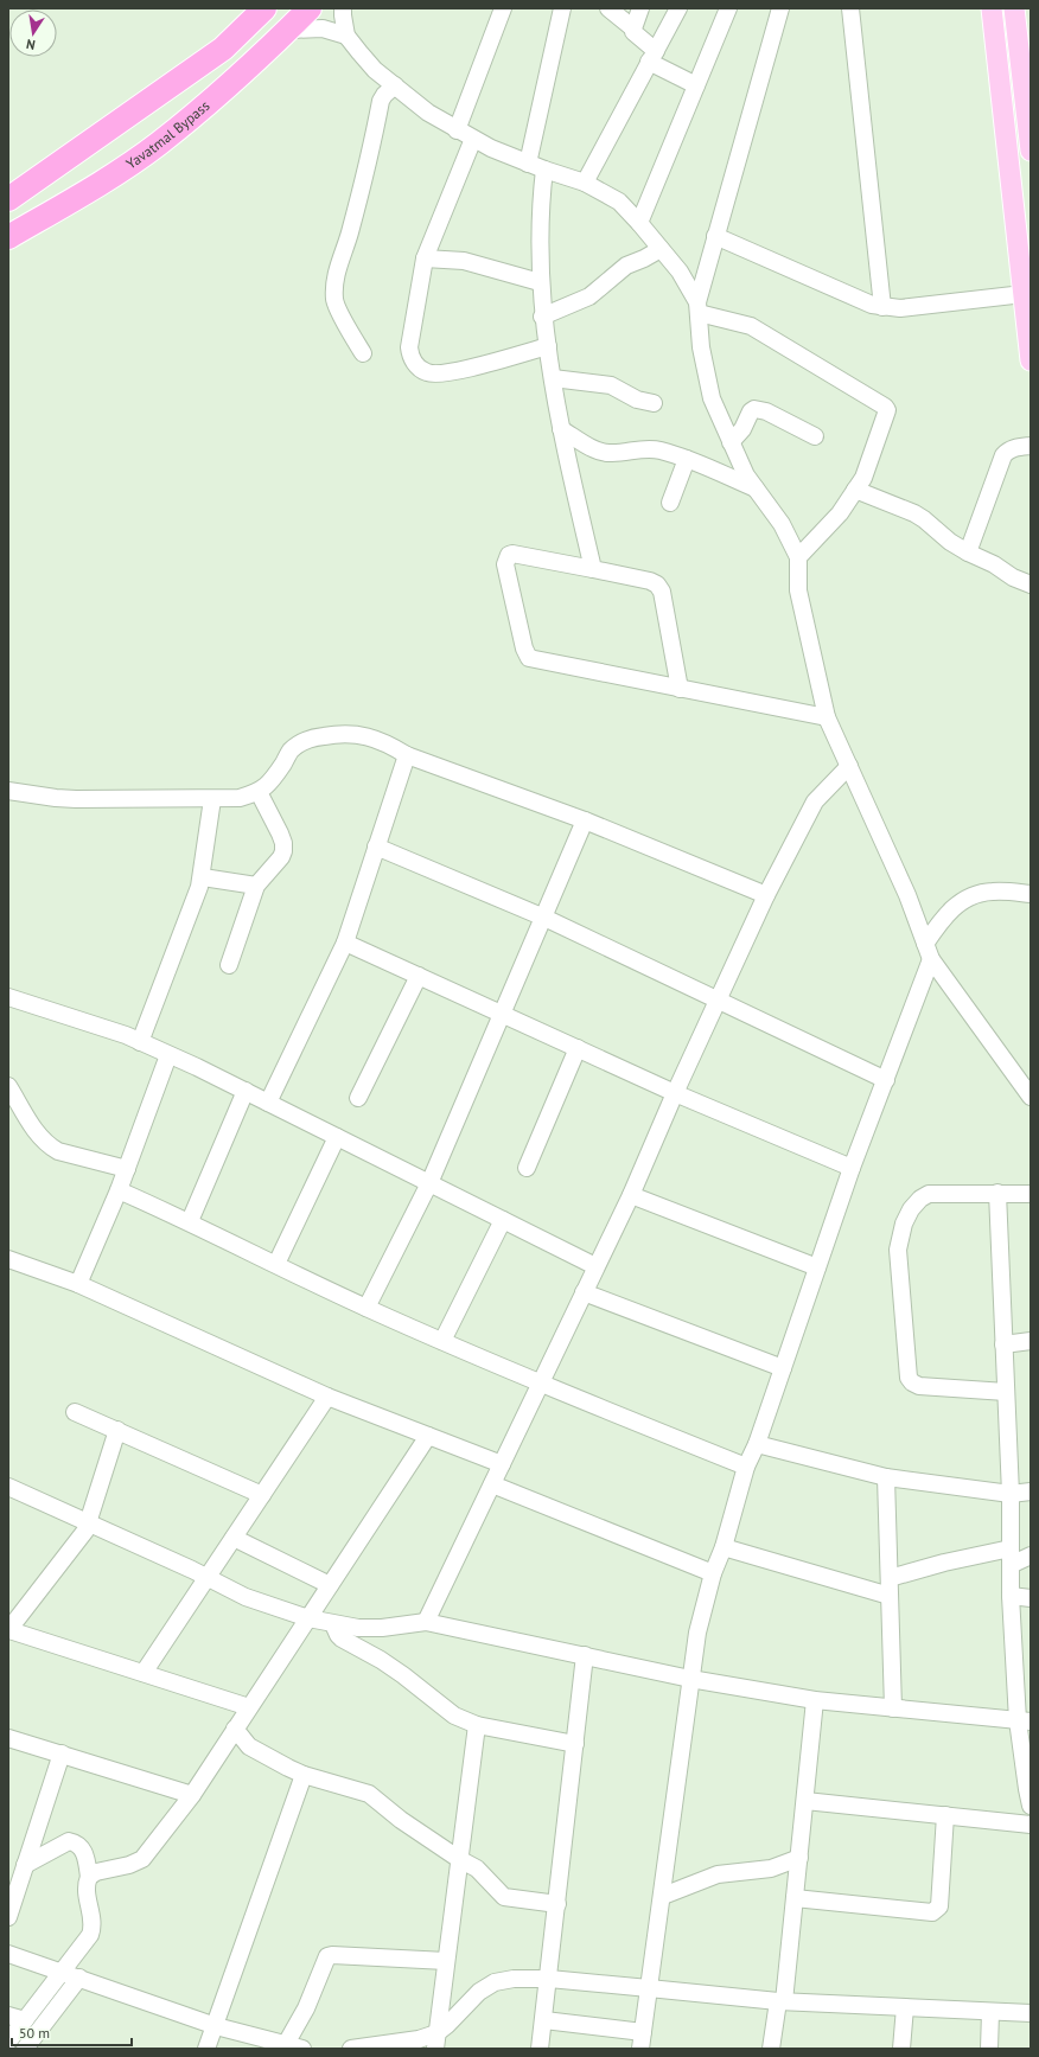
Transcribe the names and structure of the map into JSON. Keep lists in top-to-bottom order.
{
  "streets": {
    "highway": ["Yavatmal Bypass"]
  },
  "scale_bar": "50 m",
  "north": "bottom"
}
